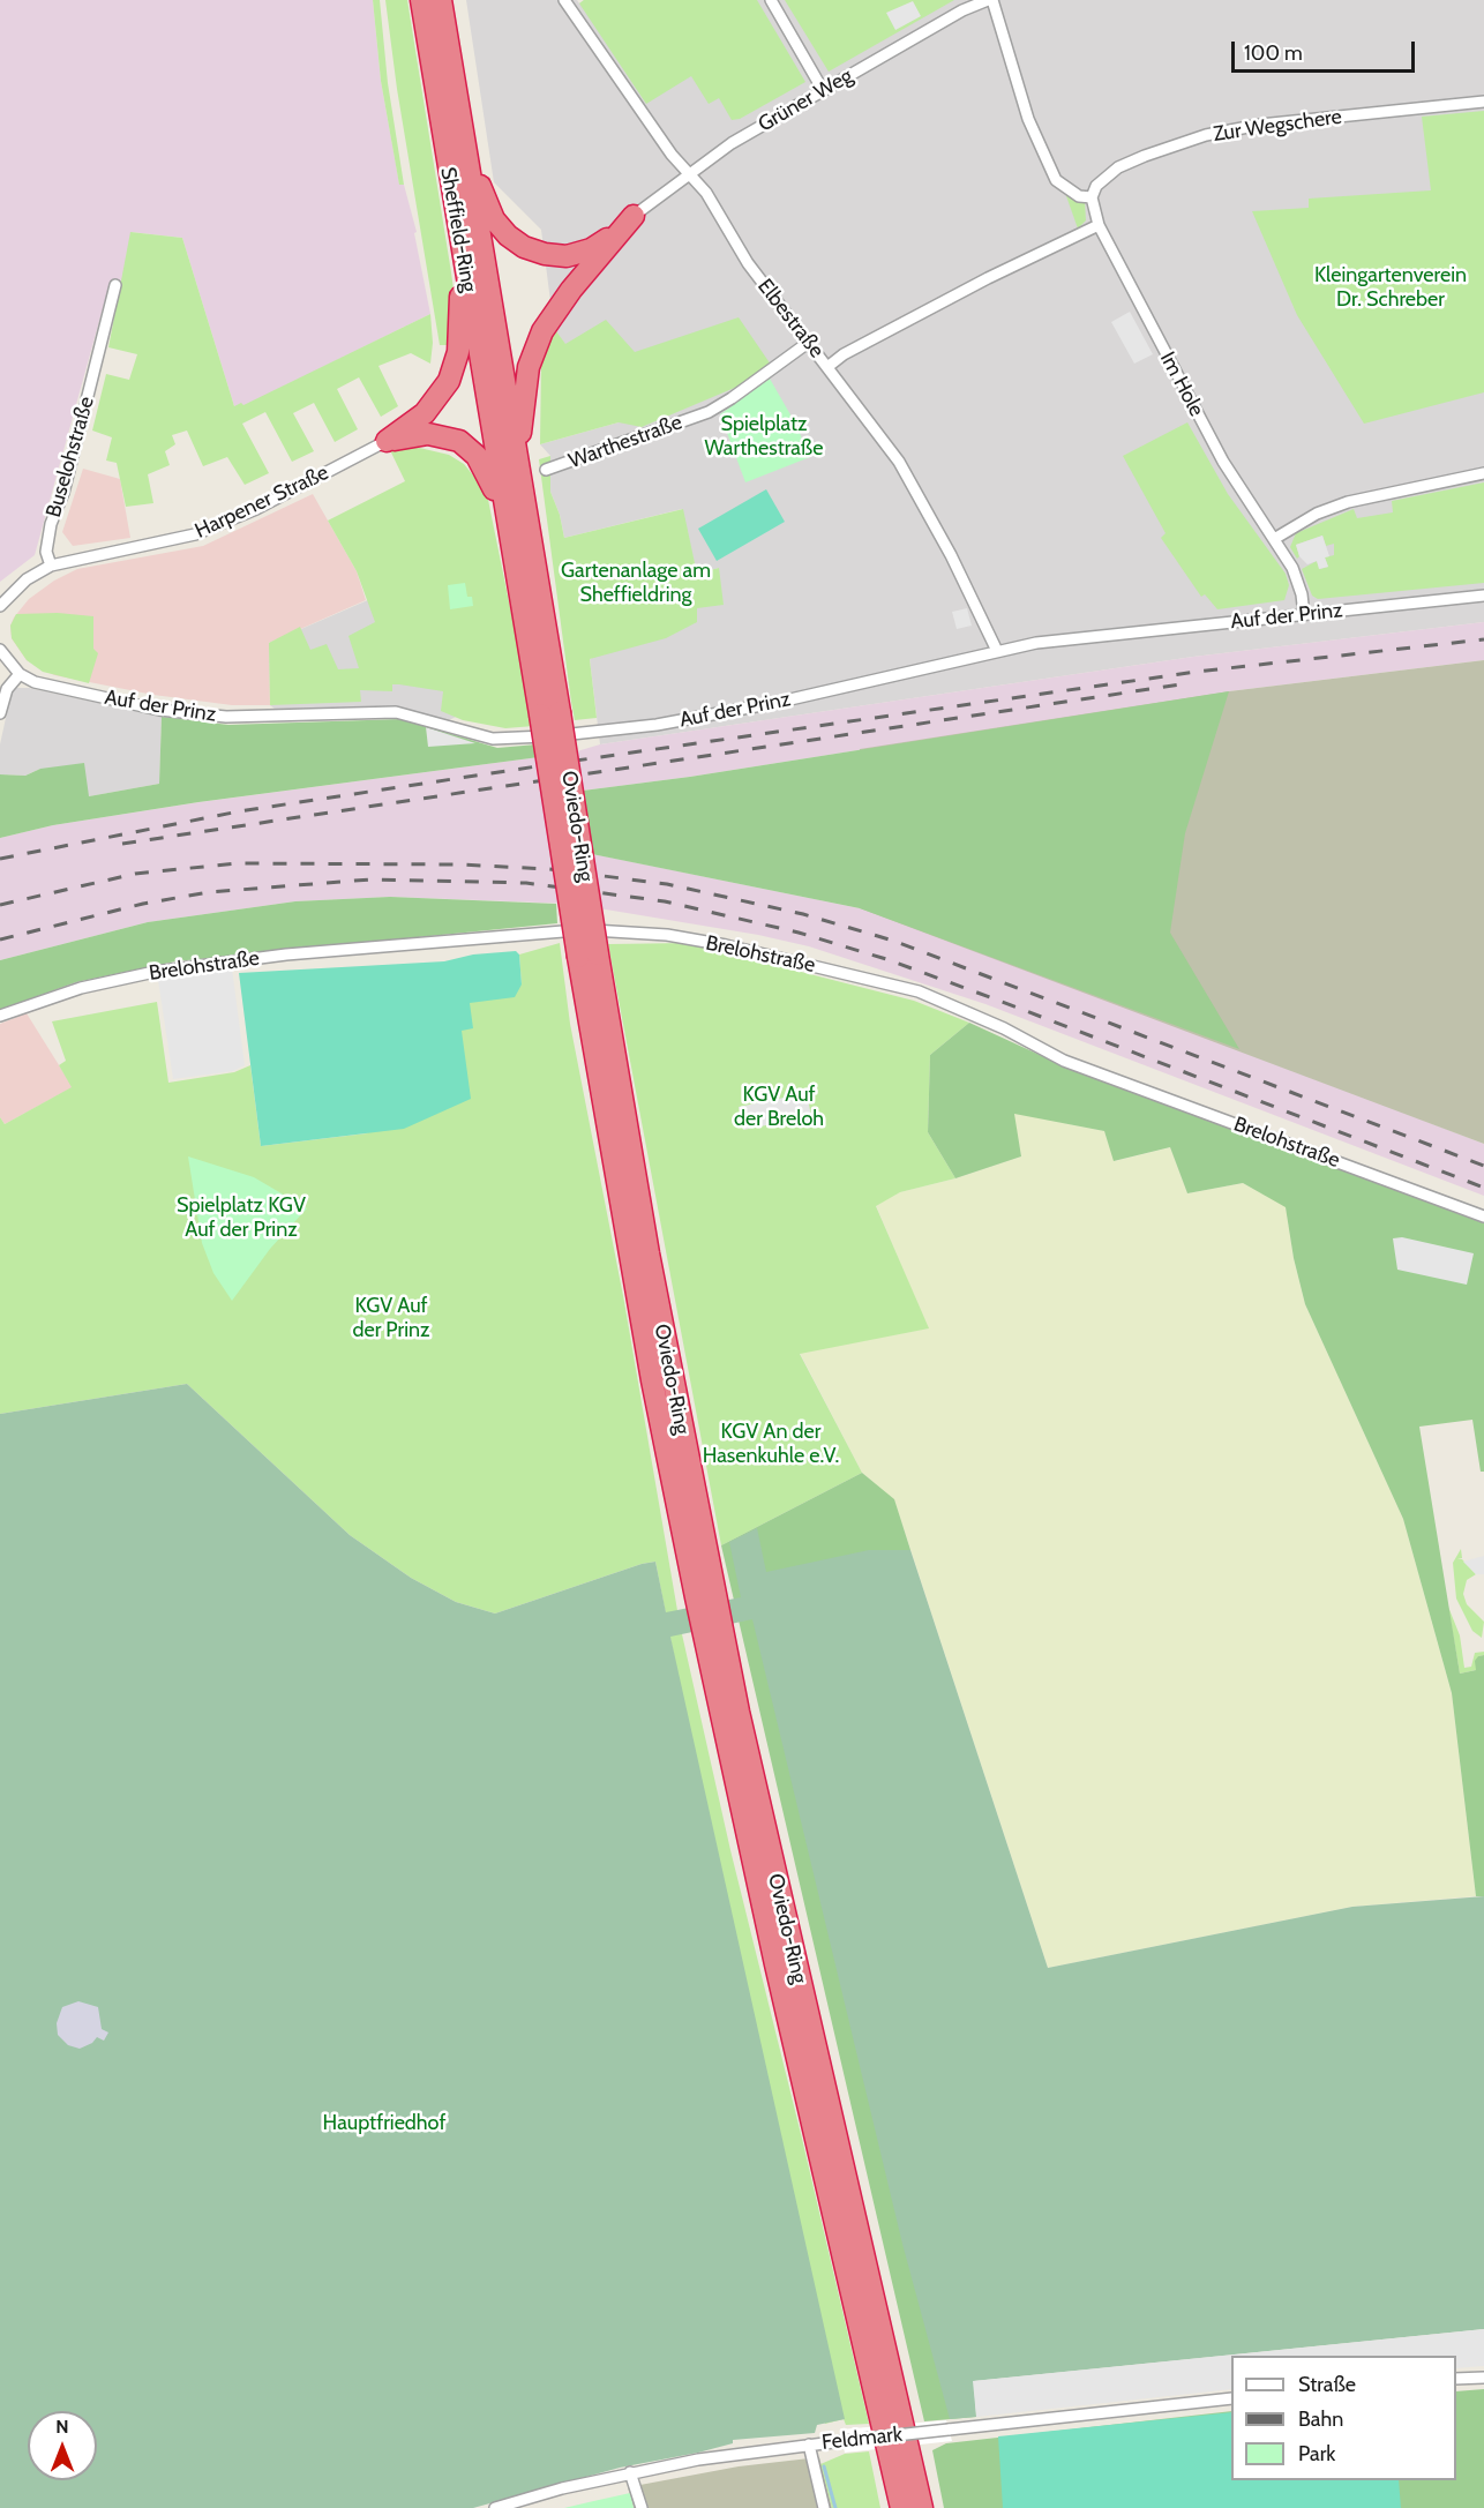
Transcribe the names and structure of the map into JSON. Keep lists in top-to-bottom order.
{
  "streets": {
    "highway": ["Sheffield-Ring", "Oviedo-Ring"],
    "street": [
      "Grüner Weg",
      "Zur Wegschere",
      "Elbestraße",
      "Im Hole",
      "Warthestraße",
      "Buselohstraße",
      "Harpener Straße",
      "Auf der Prinz",
      "Brelohstraße",
      "Feldmark"
    ]
  },
  "crossings": [
    ["Grüner Weg", "Elbestraße"],
    ["Zur Wegschere", "Im Hole"],
    ["Sheffield-Ring", "Oviedo-Ring"],
    ["Elbestraße", "Warthestraße"],
    ["Elbestraße", "Auf der Prinz"],
    ["Im Hole", "Auf der Prinz"],
    ["Buselohstraße", "Harpener Straße"]
  ],
  "parks": [
    "Kleingartenverein Dr. Schreber",
    "Spielplatz Warthestraße",
    "Gartenanlage am Sheffieldring",
    "KGV Auf der Breloh",
    "Spielplatz KGV Auf der Prinz",
    "KGV Auf der Prinz",
    "KGV An der Hasenkuhle e.V.",
    "Hauptfriedhof"
  ],
  "legend": ["Straße", "Bahn", "Park"],
  "scale_bar": "100 m",
  "north": "top"
}
